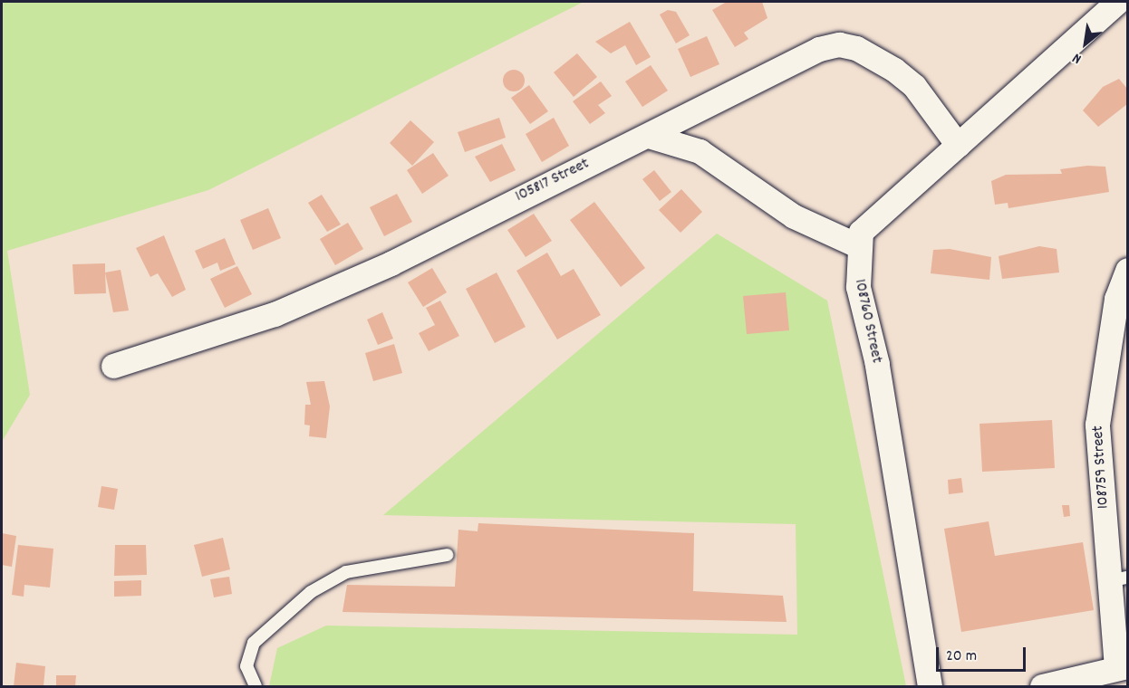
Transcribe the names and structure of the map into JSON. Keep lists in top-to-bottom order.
{
  "streets": {
    "street": ["105817 Street", "108760 Street", "108759 Street"]
  },
  "crossings": [
    ["105817 Street", "108760 Street"]
  ],
  "scale_bar": "20 m",
  "north": "bottom left"
}
